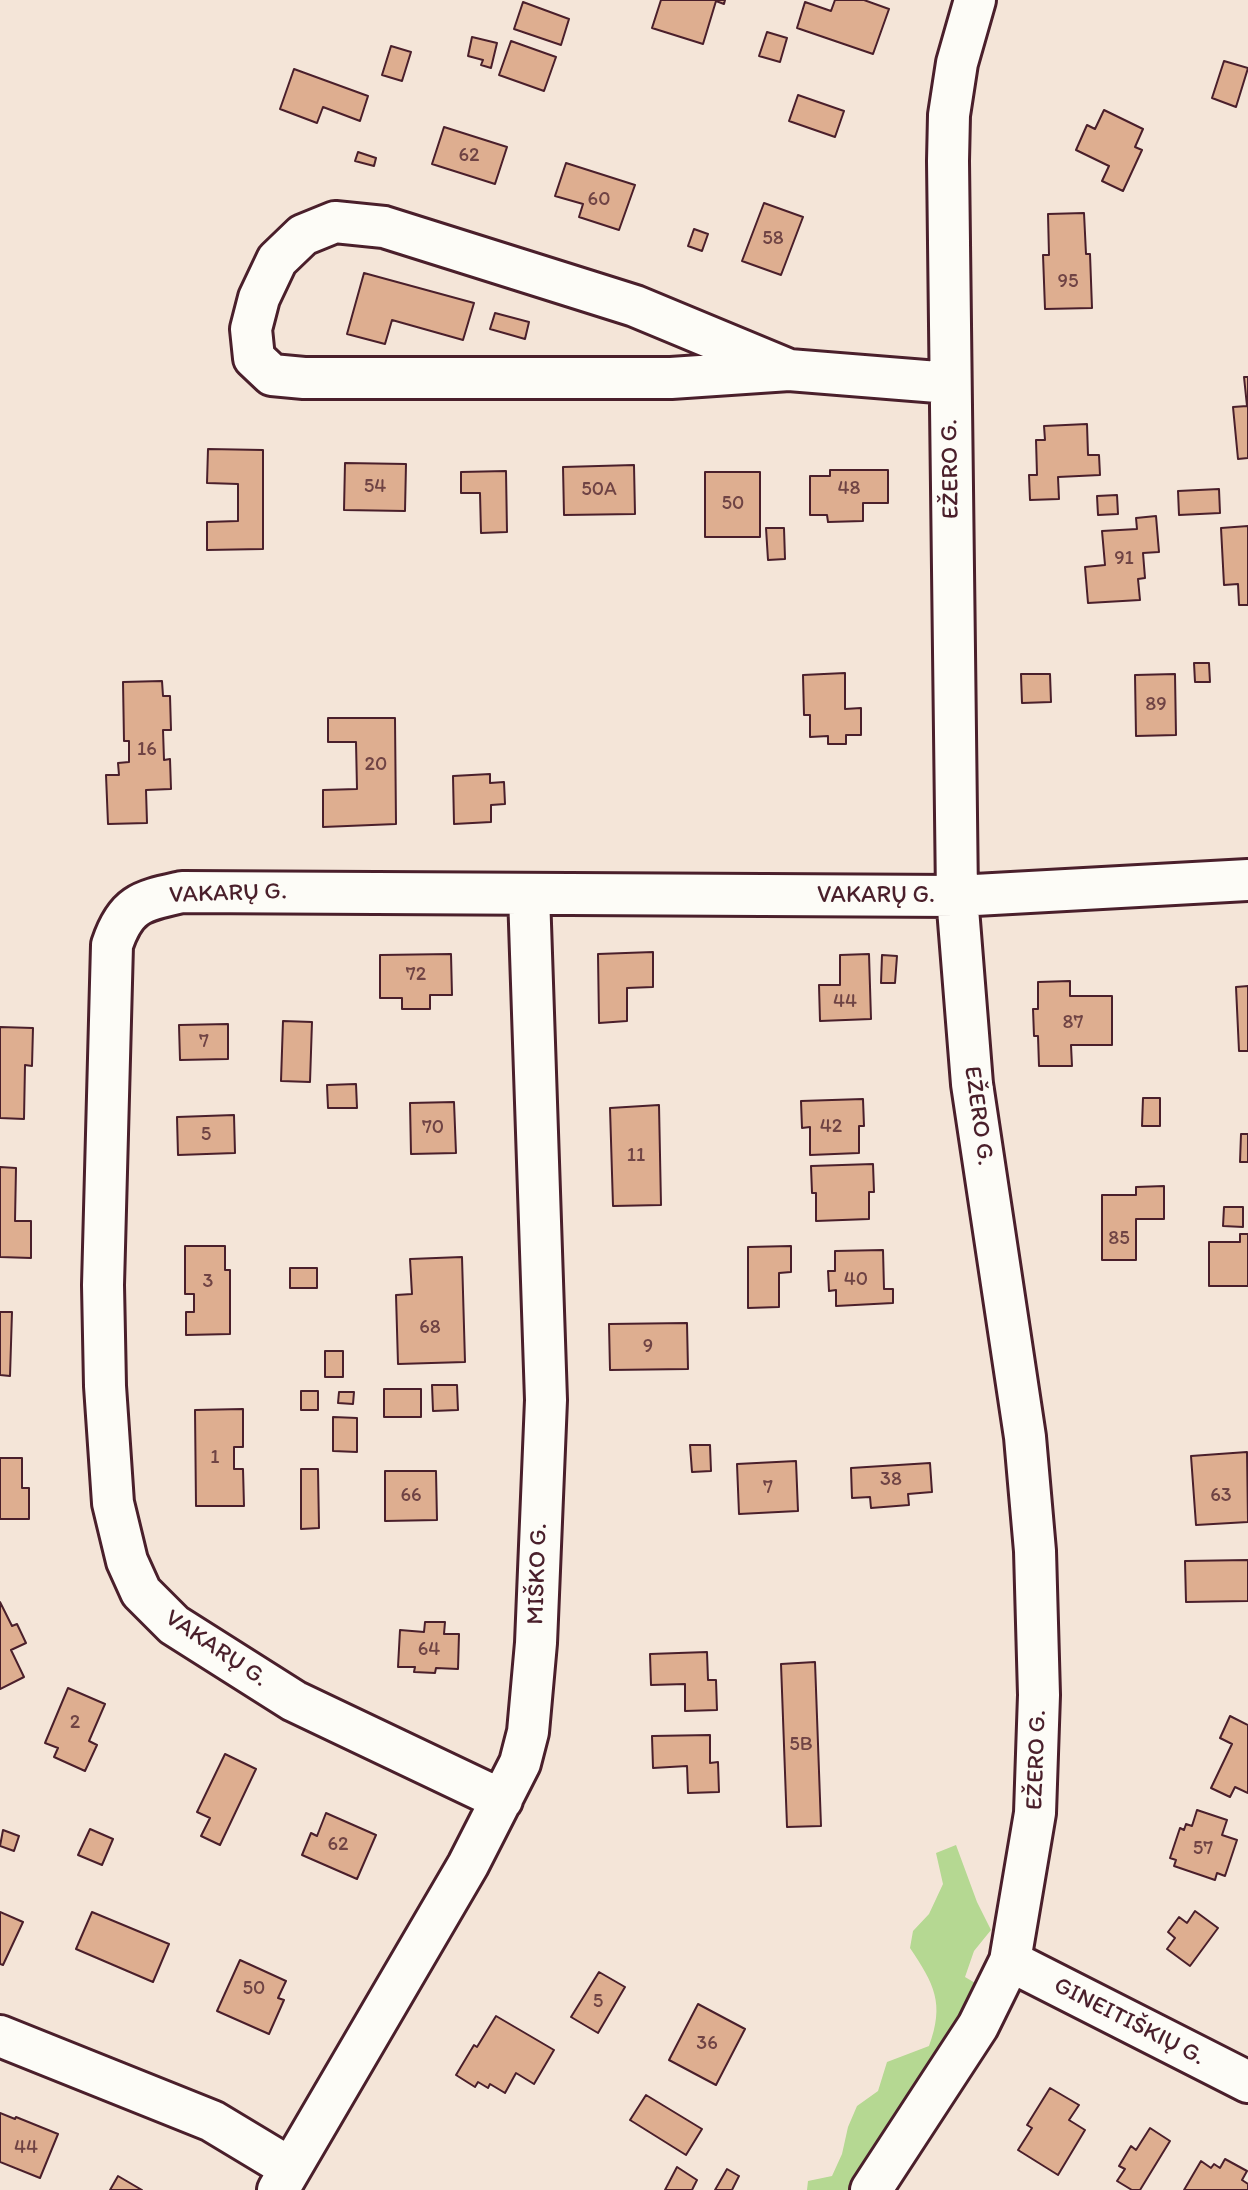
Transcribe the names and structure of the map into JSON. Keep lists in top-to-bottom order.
{
  "streets": {
    "street": [
      "EŽERO G.",
      "VAKARŲ G.",
      "MIŠKO G.",
      "GINEITIŠKIŲ G."
    ]
  },
  "crossings": [
    ["EŽERO G.", "VAKARŲ G."],
    ["EŽERO G.", "GINEITIŠKIŲ G."],
    ["VAKARŲ G.", "MIŠKO G."]
  ],
  "house_numbers": [
    "62",
    "60",
    "58",
    "95",
    "54",
    "48",
    "50A",
    "50",
    "91",
    "89",
    "16",
    "20",
    "72",
    "44",
    "87",
    "7",
    "42",
    "70",
    "5",
    "11",
    "85",
    "40",
    "3",
    "68",
    "9",
    "1",
    "38",
    "7",
    "66",
    "63",
    "64",
    "2",
    "5B",
    "62",
    "57",
    "50",
    "5",
    "36",
    "44"
  ]
}
